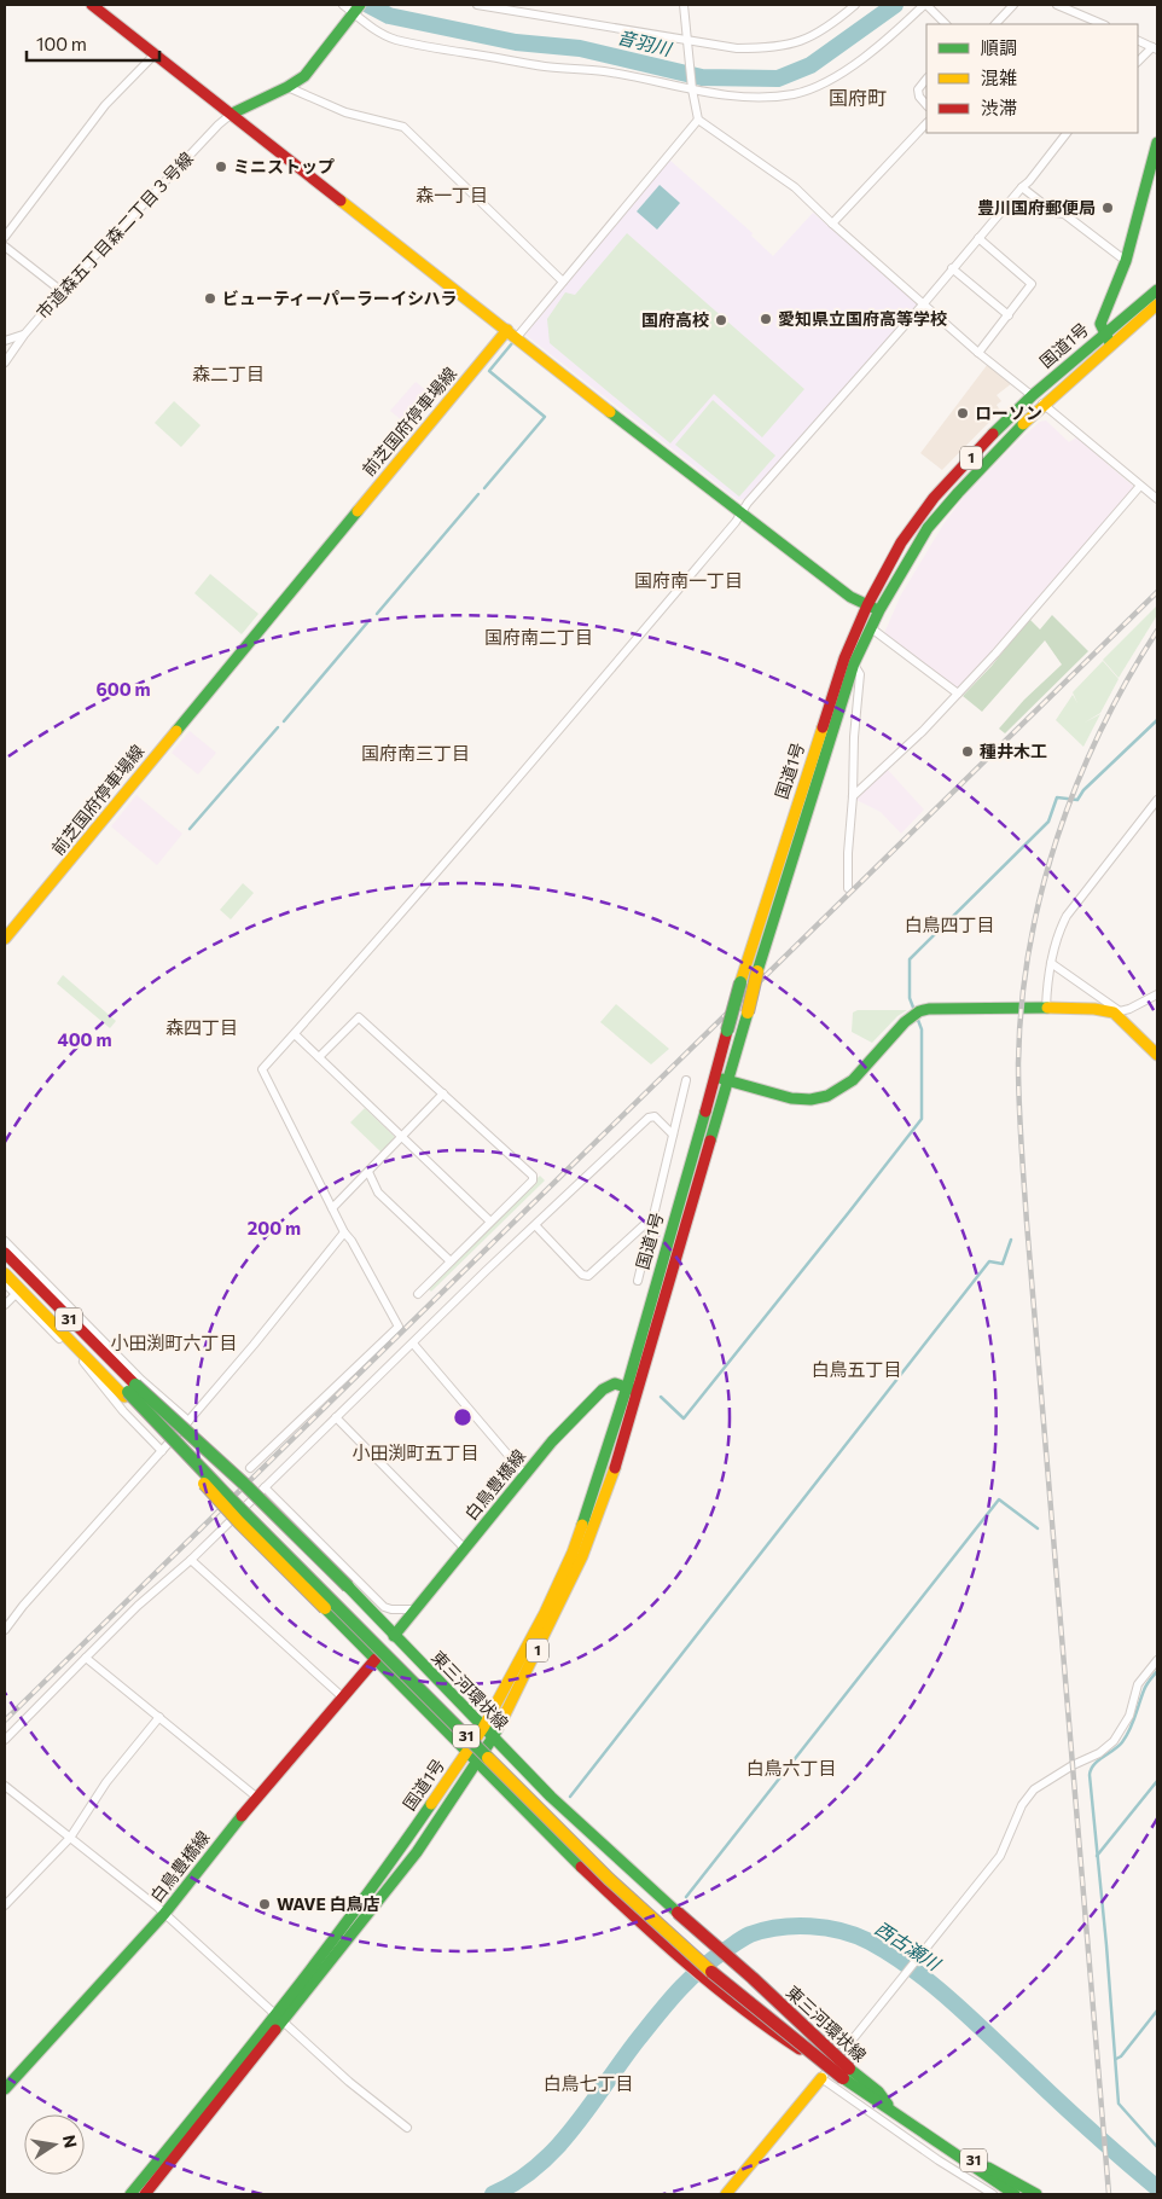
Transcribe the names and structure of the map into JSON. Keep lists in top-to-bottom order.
{
  "streets": {
    "main road": [
      "国道1号",
      "前芝国府停車場線",
      "1",
      "31",
      "白鳥豊橋線",
      "東三河環状線"
    ],
    "street": ["市道森五丁目森二丁目３号線"]
  },
  "crossings": [
    ["国道1号", "白鳥豊橋線"],
    ["国道1号", "東三河環状線"],
    ["白鳥豊橋線", "東三河環状線"]
  ],
  "districts": [
    "国府町",
    "森一丁目",
    "森二丁目",
    "国府南一丁目",
    "国府南二丁目",
    "国府南三丁目",
    "白鳥四丁目",
    "森四丁目",
    "小田渕町六丁目",
    "白鳥五丁目",
    "小田渕町五丁目",
    "白鳥六丁目",
    "白鳥七丁目"
  ],
  "water": ["音羽川", "西古瀬川"],
  "places": [
    "ミニストップ",
    "豊川国府郵便局",
    "ビューティーパーラーイシハラ",
    "愛知県立国府高等学校",
    "国府高校",
    "ローソン",
    "種井木工",
    "WAVE 白鳥店"
  ],
  "legend": ["順調", "混雑", "渋滞"],
  "scale_bar": "100 m",
  "north": "right",
  "rings": ["600 m", "400 m", "200 m"]
}
